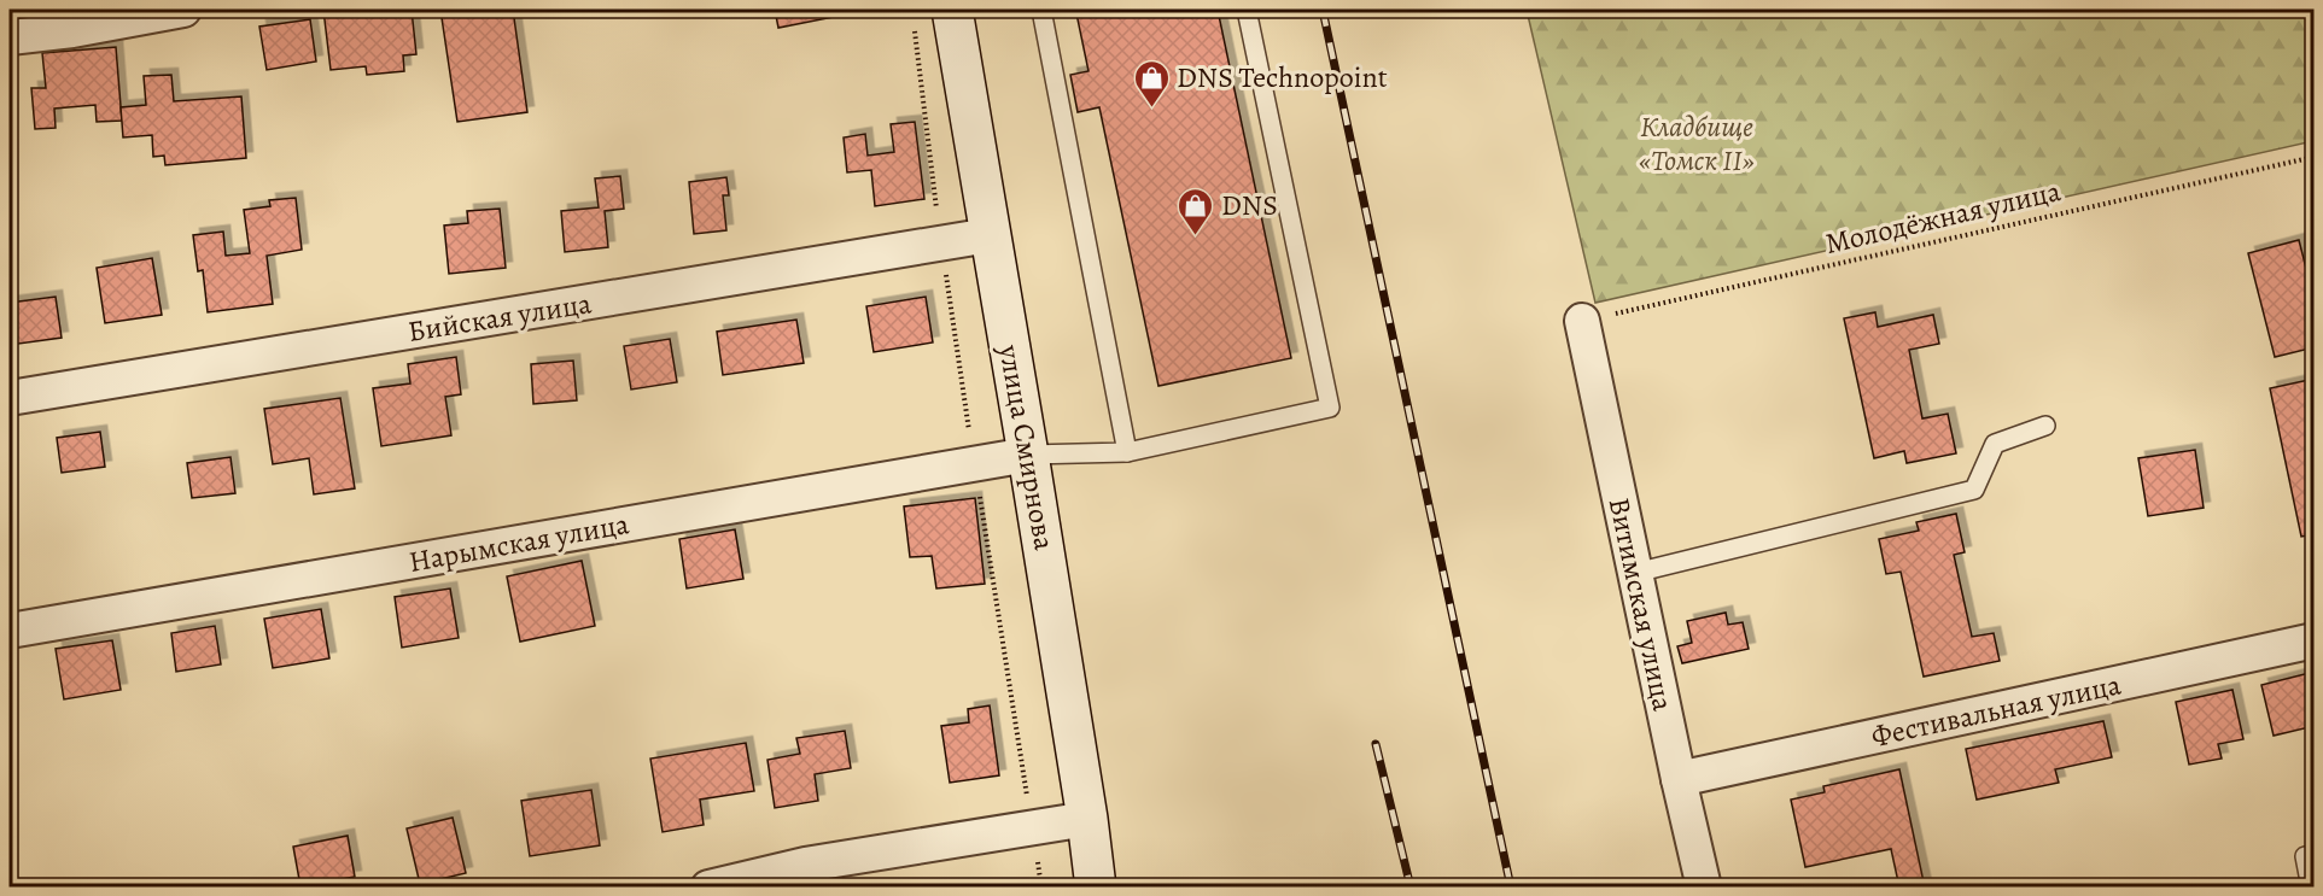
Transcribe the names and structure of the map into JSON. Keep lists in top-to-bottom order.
{
  "streets": {
    "main road": ["улица Смирнова"],
    "street": [
      "Бийская улица",
      "Нарымская улица",
      "Витимская улица",
      "Фестивальная улица"
    ],
    "path": ["Молодёжная улица"]
  },
  "crossings": [
    ["Молодёжная улица", "Витимская улица"],
    ["Бийская улица", "улица Смирнова"],
    ["улица Смирнова", "Нарымская улица"],
    ["Витимская улица", "Фестивальная улица"]
  ],
  "parks": ["Кладбище «Томск II»"],
  "places": {
    "shop": ["DNS Technopoint", "DNS"]
  }
}
